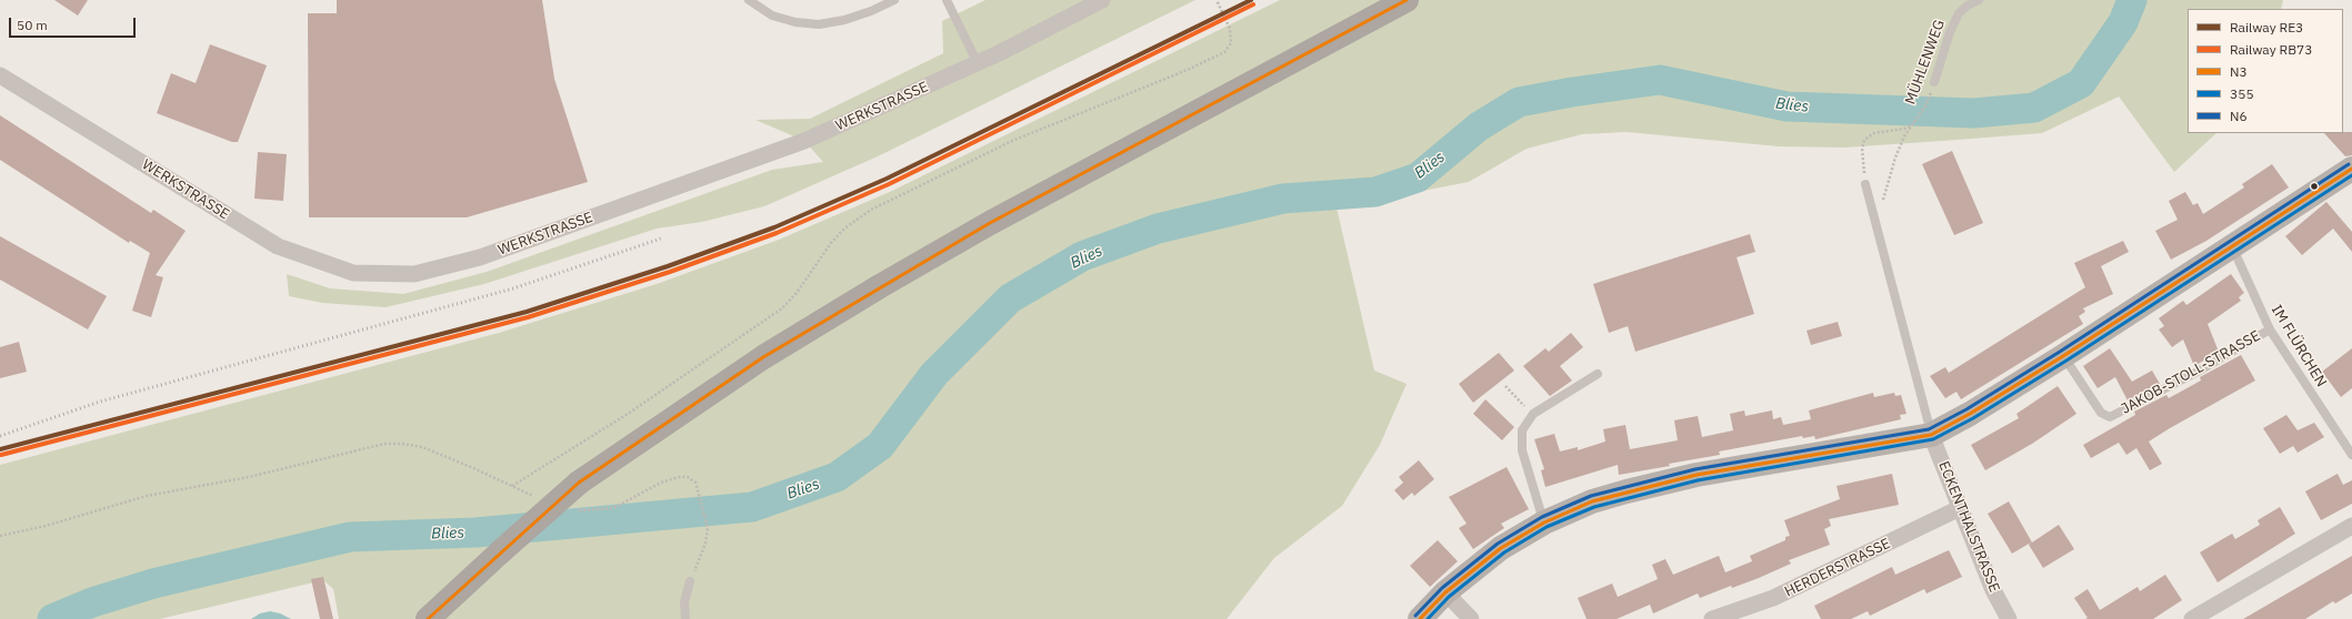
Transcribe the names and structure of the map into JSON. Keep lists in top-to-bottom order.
{
  "streets": {
    "street": ["WERKSTRASSE", "ECKENTHALSTRASSE", "HERDERSTRASSE"],
    "lane": ["MÜHLENWEG", "IM FLÜRCHEN", "JAKOB-STOLL-STRASSE"]
  },
  "crossings": [
    ["IM FLÜRCHEN", "JAKOB-STOLL-STRASSE"],
    ["ECKENTHALSTRASSE", "HERDERSTRASSE"]
  ],
  "water": ["Blies"],
  "lines": [
    "rail line RE3",
    "transit line N3",
    "rail line RB73",
    "transit line N6",
    "transit line 355"
  ],
  "legend": [
    "Railway RE3",
    "Railway RB73",
    "N3",
    "355",
    "N6"
  ],
  "scale_bar": "50 m"
}
